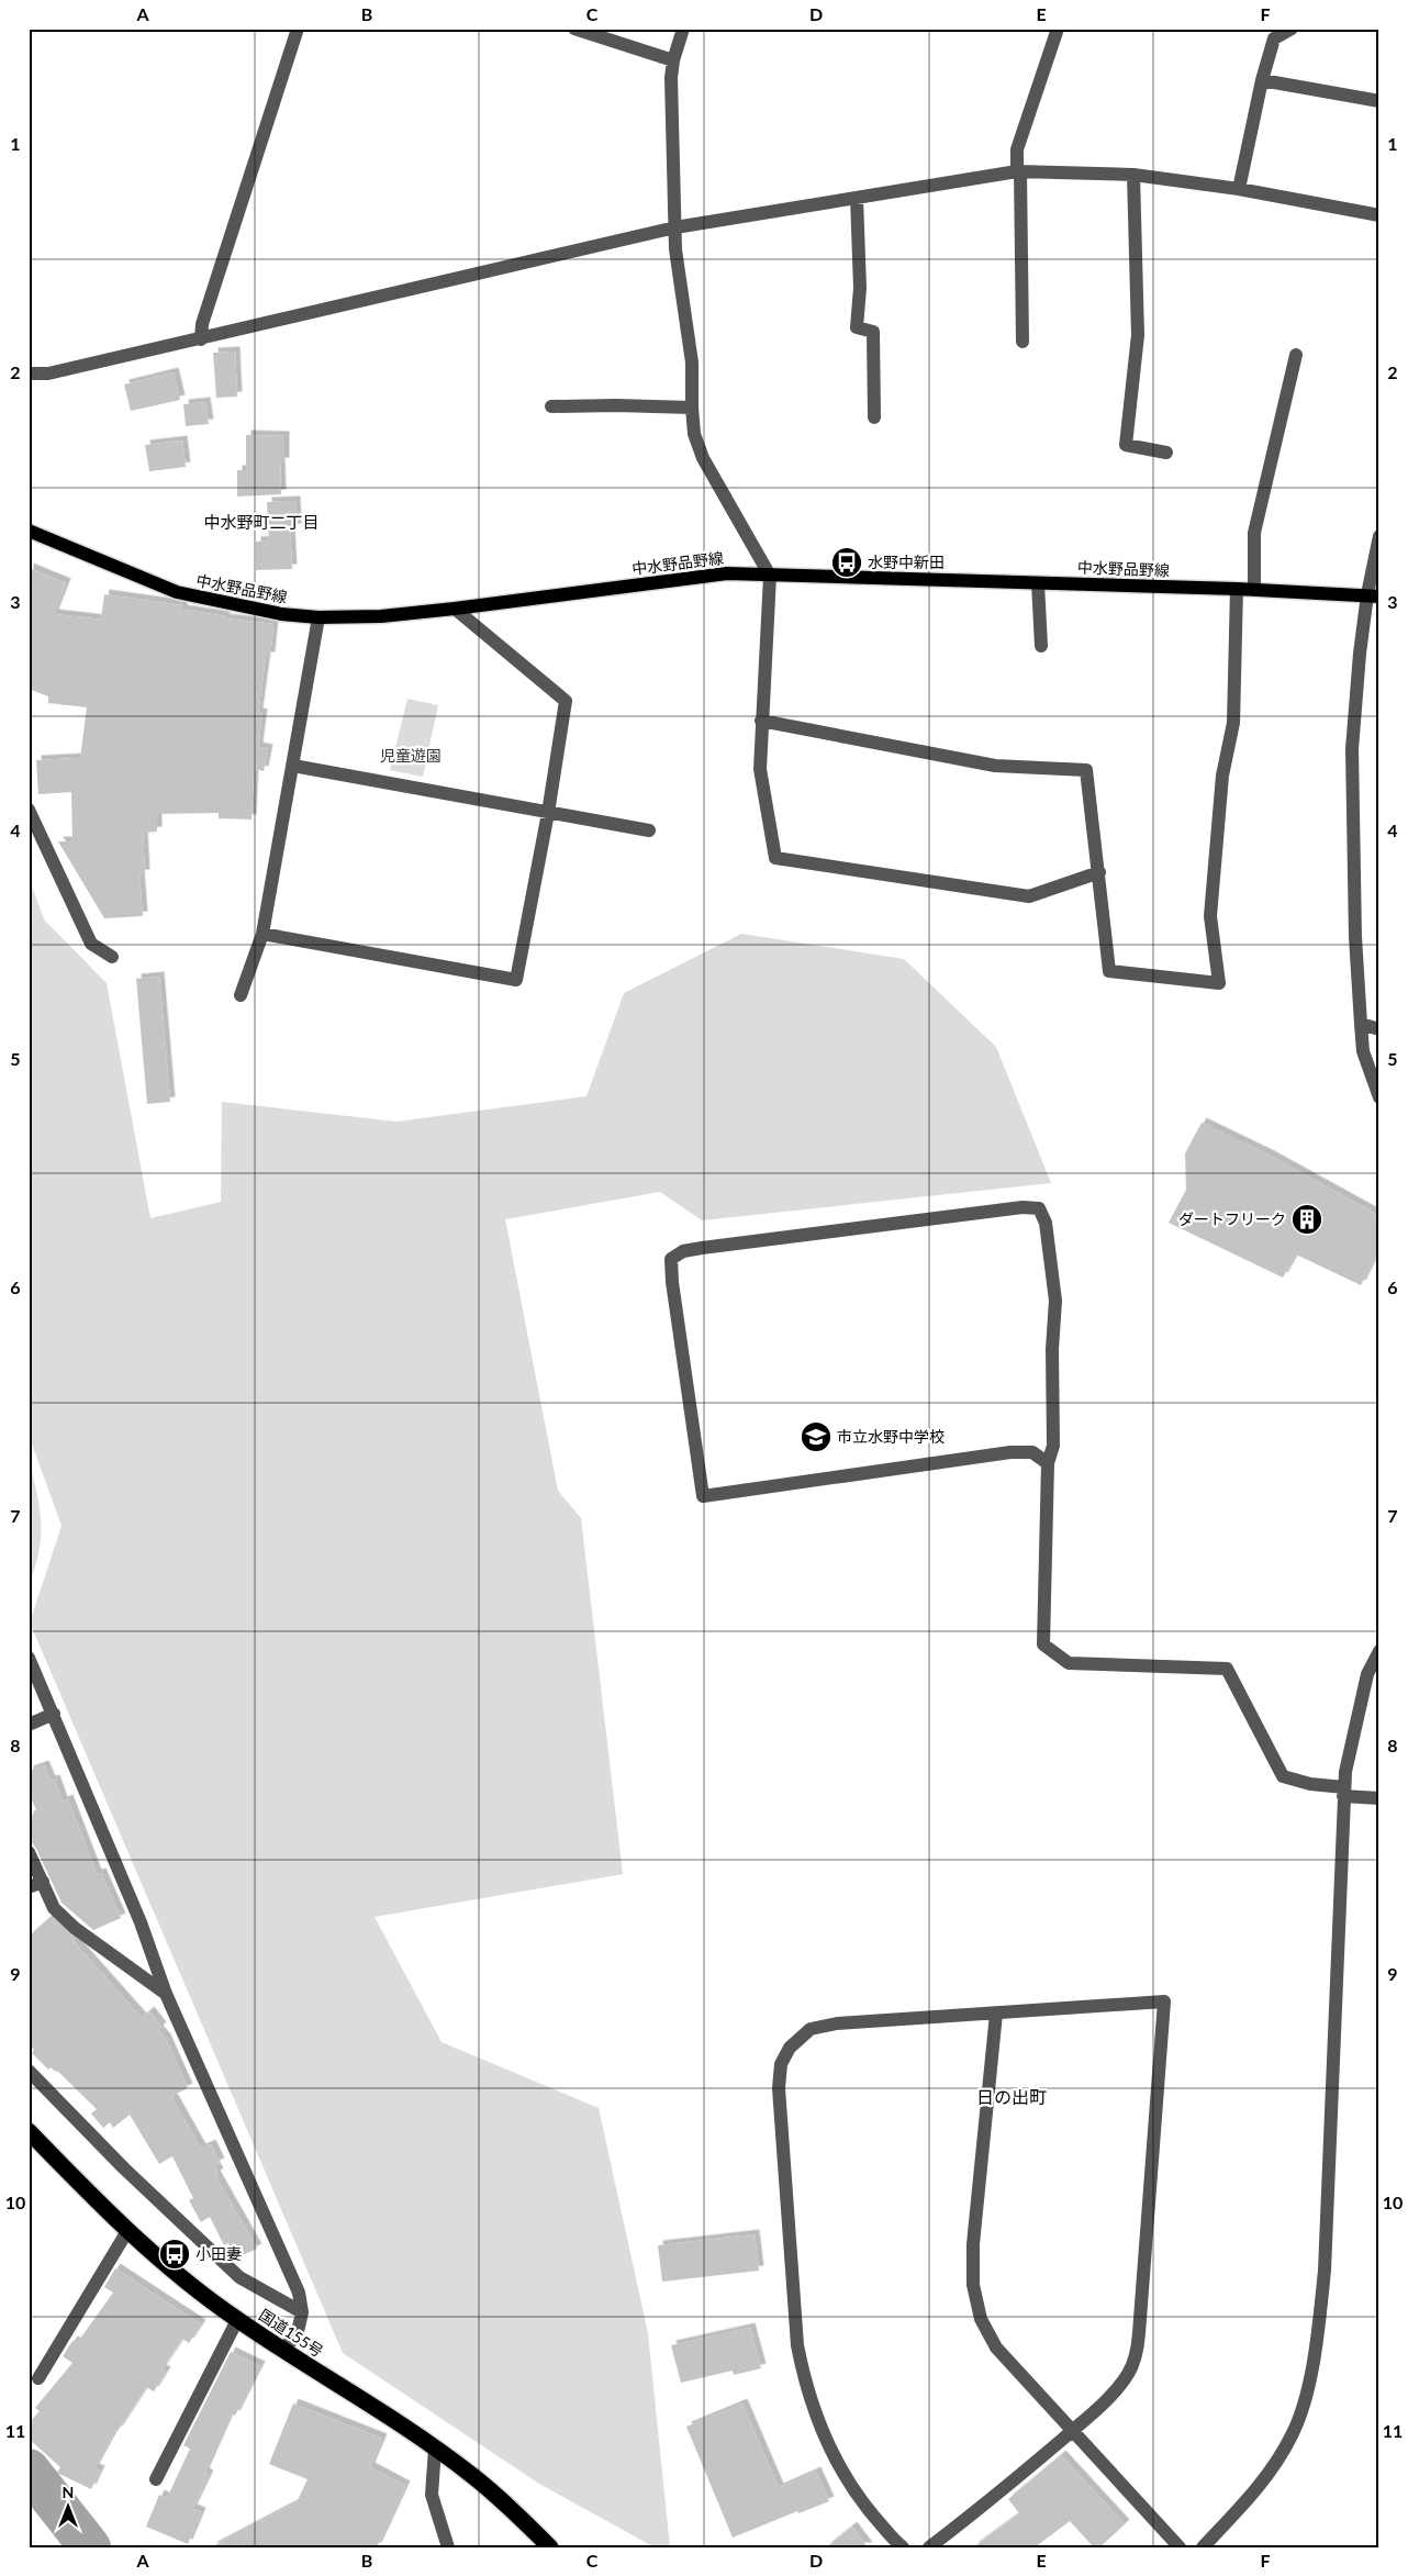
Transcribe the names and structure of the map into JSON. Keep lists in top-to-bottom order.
{
  "streets": {
    "highway": ["国道155号"],
    "main road": ["中水野品野線"]
  },
  "districts": ["中水野町二丁目", "日の出町"],
  "parks": ["児童遊園"],
  "places": {
    "bus stop": ["水野中新田", "小田妻"],
    "building": ["ダートフリーク"],
    "school or university": ["市立水野中学校"]
  },
  "north": "top",
  "grid": {
    "columns": [
      "A",
      "B",
      "C",
      "D",
      "E",
      "F"
    ],
    "rows": [
      "1",
      "2",
      "3",
      "4",
      "5",
      "6",
      "7",
      "8",
      "9",
      "10",
      "11"
    ]
  }
}
